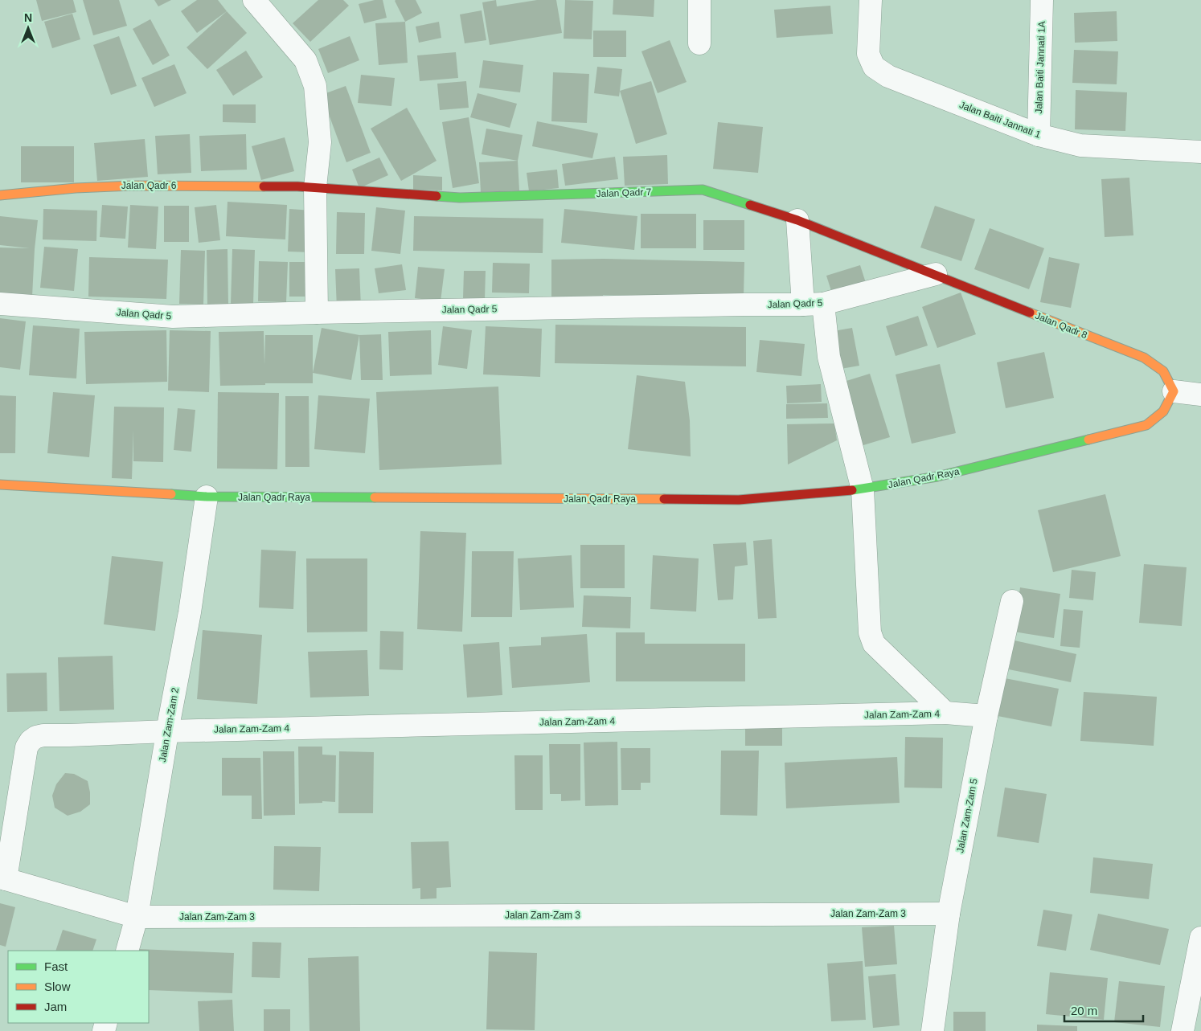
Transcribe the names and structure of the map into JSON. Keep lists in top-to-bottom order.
{
  "streets": {
    "street": [
      "Jalan Baiti Jannati 1A",
      "Jalan Baiti Jannati 1",
      "Jalan Qadr 6",
      "Jalan Qadr 7",
      "Jalan Qadr 5",
      "Jalan Qadr 8",
      "Jalan Qadr Raya",
      "Jalan Zam-Zam 4",
      "Jalan Zam-Zam 2",
      "Jalan Zam-Zam 5",
      "Jalan Zam-Zam 3"
    ]
  },
  "crossings": [
    ["Jalan Baiti Jannati 1A", "Jalan Baiti Jannati 1"],
    ["Jalan Qadr 6", "Jalan Qadr 7"],
    ["Jalan Qadr 7", "Jalan Qadr 5"],
    ["Jalan Qadr 7", "Jalan Qadr 8"],
    ["Jalan Qadr 5", "Jalan Qadr 8"],
    ["Jalan Qadr 8", "Jalan Qadr Raya"],
    ["Jalan Qadr Raya", "Jalan Zam-Zam 2"],
    ["Jalan Zam-Zam 4", "Jalan Zam-Zam 2"],
    ["Jalan Zam-Zam 4", "Jalan Zam-Zam 5"],
    ["Jalan Zam-Zam 4", "Jalan Zam-Zam 3"],
    ["Jalan Zam-Zam 2", "Jalan Zam-Zam 3"],
    ["Jalan Zam-Zam 5", "Jalan Zam-Zam 3"]
  ],
  "legend": ["Fast", "Slow", "Jam"],
  "scale_bar": "20 m",
  "north": "top"
}
